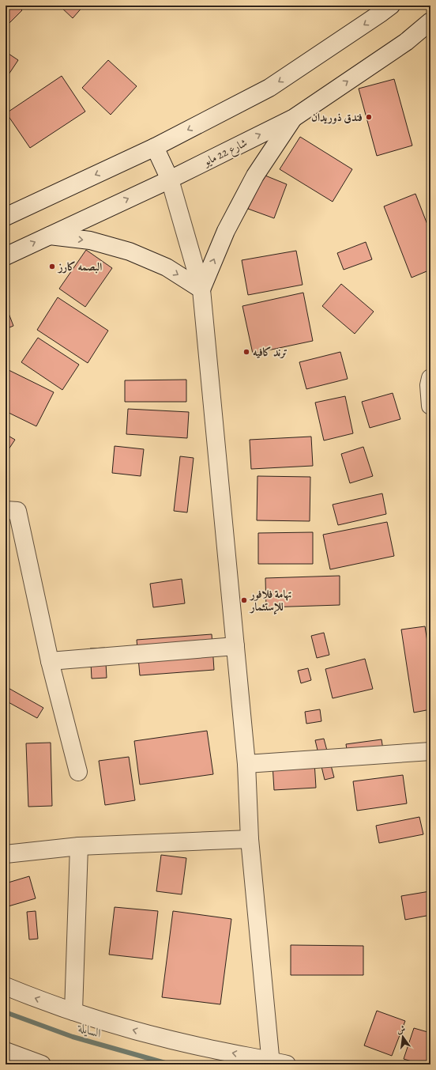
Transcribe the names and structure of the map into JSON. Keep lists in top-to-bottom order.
{
  "streets": {
    "street": ["شارع 22 مايو"]
  },
  "water": ["السايلة"],
  "places": [
    "فندق ذوريدان",
    "البصمه كارز",
    "ترند كافيه",
    "تهامة فلافور للإستثمار"
  ],
  "north": "top"
}
